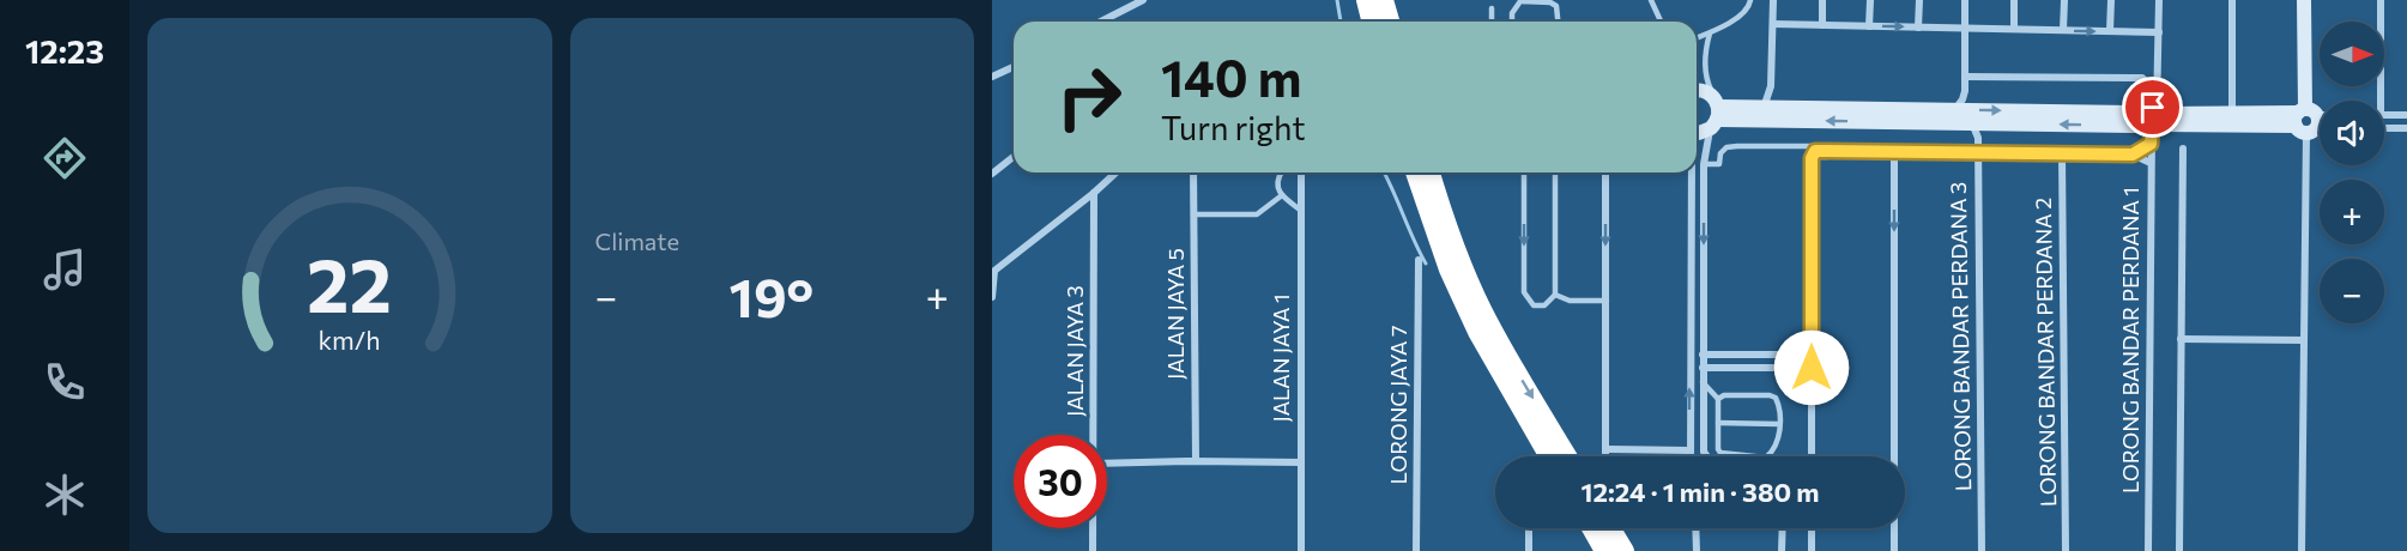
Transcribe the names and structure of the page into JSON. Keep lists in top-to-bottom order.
{
  "streets": {
    "street": [
      "JALAN JAYA 5",
      "LORONG BANDAR PERDANA 3",
      "LORONG BANDAR PERDANA 1",
      "JALAN JAYA 3",
      "LORONG BANDAR PERDANA 2",
      "JALAN JAYA 1",
      "LORONG JAYA 7"
    ]
  },
  "north": "right",
  "page": {
    "tabs": "12:23",
    "tile": "Climate",
    "map_buttons": ["+", "−"],
    "turn": ["140 m", "Turn right"],
    "heat": ["−", "19°", "+"],
    "limit": "30",
    "trip": "12:24 · 1 min · 380 m",
    "gauge": ["22", "km/h"]
  }
}
